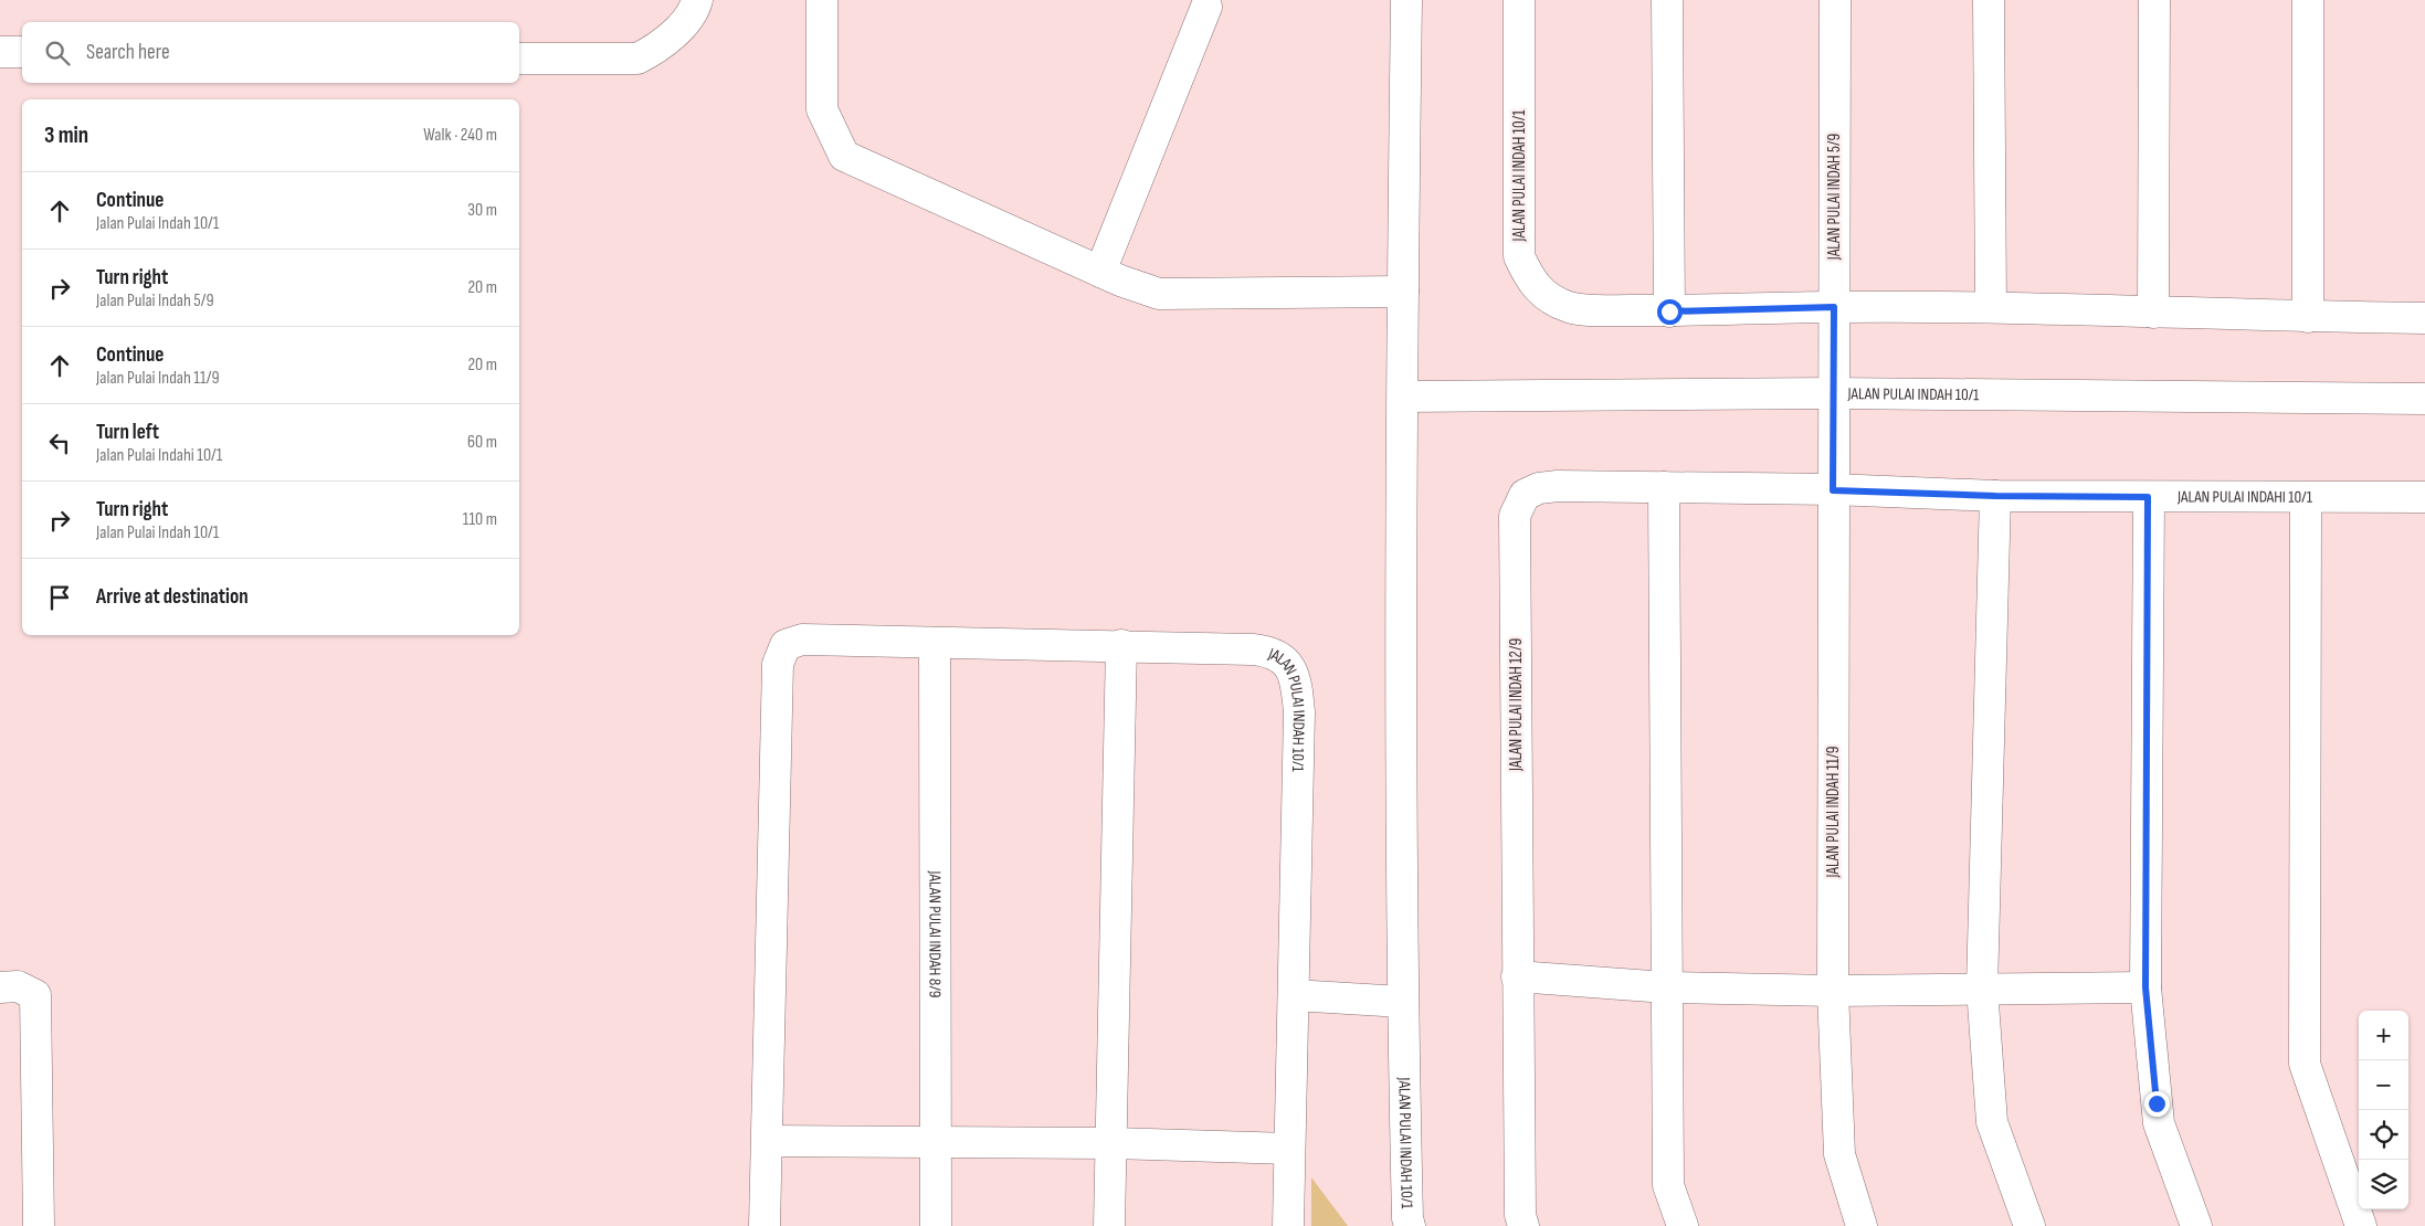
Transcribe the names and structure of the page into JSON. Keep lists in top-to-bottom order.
{
  "streets": {
    "street": [
      "JALAN PULAI INDAH 10/1",
      "JALAN PULAI INDAH 5/9",
      "JALAN PULAI INDAHI 10/1",
      "JALAN PULAI INDAH 12/9",
      "JALAN PULAI INDAH 11/9",
      "JALAN PULAI INDAH 8/9"
    ]
  },
  "crossings": [
    ["JALAN PULAI INDAH 10/1", "JALAN PULAI INDAH 5/9"],
    ["JALAN PULAI INDAH 10/1", "JALAN PULAI INDAH 11/9"],
    ["JALAN PULAI INDAH 10/1", "JALAN PULAI INDAH 8/9"],
    ["JALAN PULAI INDAH 5/9", "JALAN PULAI INDAH 11/9"],
    ["JALAN PULAI INDAHI 10/1", "JALAN PULAI INDAH 12/9"],
    ["JALAN PULAI INDAHI 10/1", "JALAN PULAI INDAH 11/9"],
    ["JALAN PULAI INDAH 12/9", "JALAN PULAI INDAH 11/9"]
  ],
  "page": {
    "search": "Search here",
    "heading": ["3 min", "Walk · 240 m"],
    "list": [
      ["Continue", "Jalan Pulai Indah 10/1", "30 m"],
      ["Turn right", "Jalan Pulai Indah 5/9", "20 m"],
      ["Continue", "Jalan Pulai Indah 11/9", "20 m"],
      ["Turn left", "Jalan Pulai Indahi 10/1", "60 m"],
      ["Turn right", "Jalan Pulai Indah 10/1", "110 m"],
      "Arrive at destination"
    ],
    "map_buttons": ["+", "−"]
  }
}
